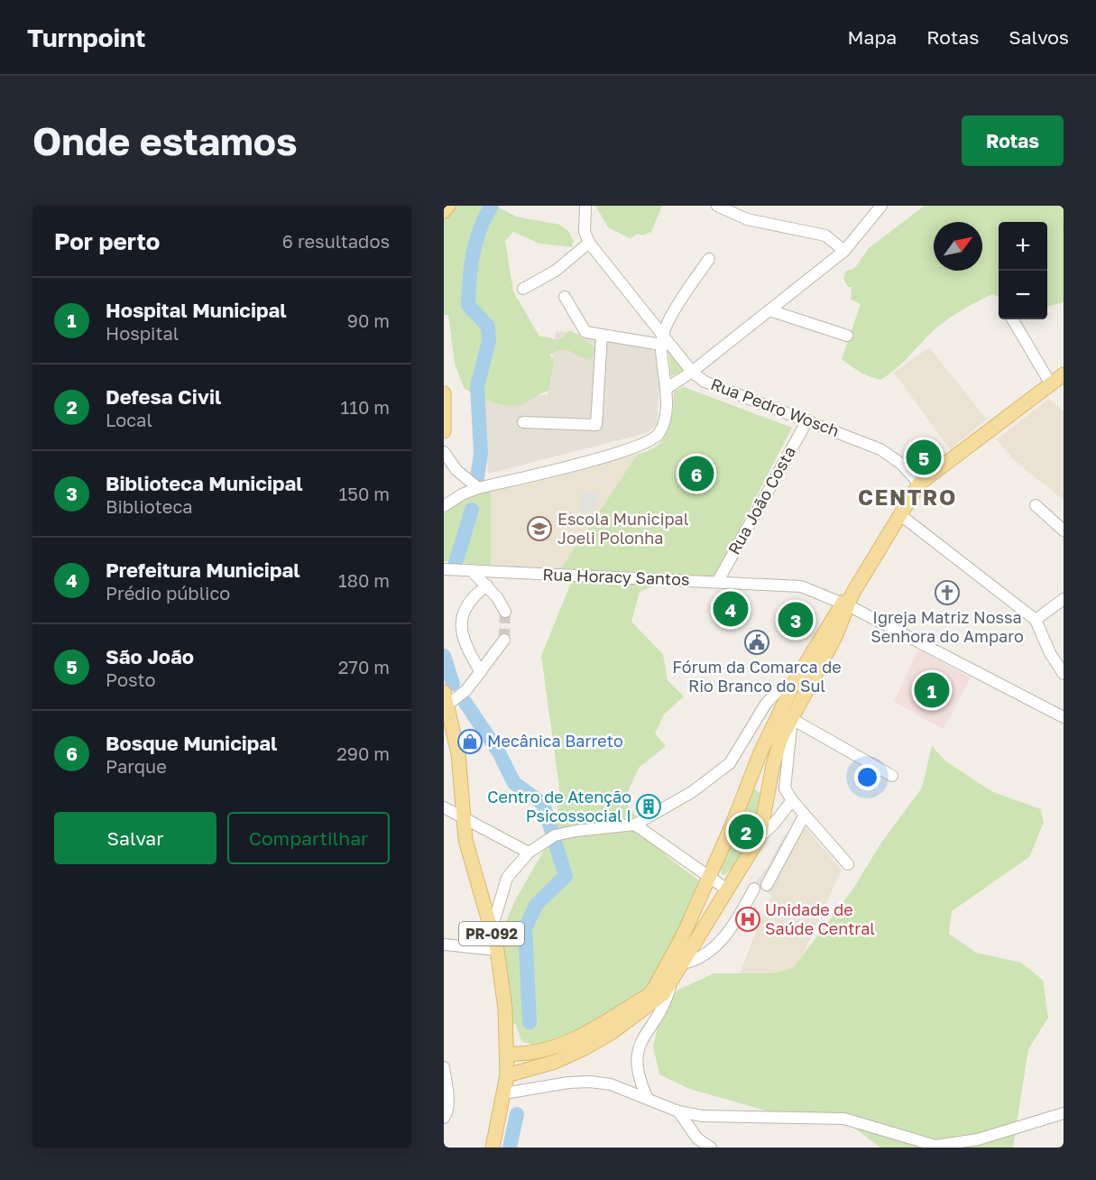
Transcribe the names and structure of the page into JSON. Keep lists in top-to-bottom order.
{
  "streets": {
    "main road": ["PR-092"],
    "street": ["Rua Pedro Wosch", "Rua João Costa", "Rua Horacy Santos"]
  },
  "crossings": [
    ["Rua Pedro Wosch", "Rua João Costa"],
    ["Rua João Costa", "Rua Horacy Santos"]
  ],
  "districts": ["CENTRO"],
  "places": {
    "school or university": ["Escola Municipal Joeli Polonha"],
    "church": ["Igreja Matriz Nossa Senhora do Amparo"],
    "public building": ["Fórum da Comarca de Rio Branco do Sul"],
    "shop": ["Mecânica Barreto"],
    "building": ["Centro de Atenção Psicossocial I"],
    "hospital": ["Unidade de Saúde Central"]
  },
  "north": "top right",
  "page": {
    "header": "Turnpoint",
    "nav": ["Mapa", "Rotas", "Salvos"],
    "buttons": [
      "Rotas",
      ["Salvar", "Compartilhar"]
    ],
    "title": "Onde estamos",
    "heading": ["Por perto", "6 resultados"],
    "map_buttons": ["+", "−"],
    "list": [
      {
        "mark": "1",
        "name": "Hospital Municipal",
        "note": "Hospital",
        "value": "90 m"
      },
      {
        "mark": "2",
        "name": "Defesa Civil",
        "note": "Local",
        "value": "110 m"
      },
      {
        "mark": "3",
        "name": "Biblioteca Municipal",
        "note": "Biblioteca",
        "value": "150 m"
      },
      {
        "mark": "4",
        "name": "Prefeitura Municipal",
        "note": "Prédio público",
        "value": "180 m"
      },
      {
        "mark": "5",
        "name": "São João",
        "note": "Posto",
        "value": "270 m"
      },
      {
        "mark": "6",
        "name": "Bosque Municipal",
        "note": "Parque",
        "value": "290 m"
      }
    ],
    "pins": [
      "5",
      "6",
      "4",
      "3",
      "1",
      "2"
    ]
  }
}
